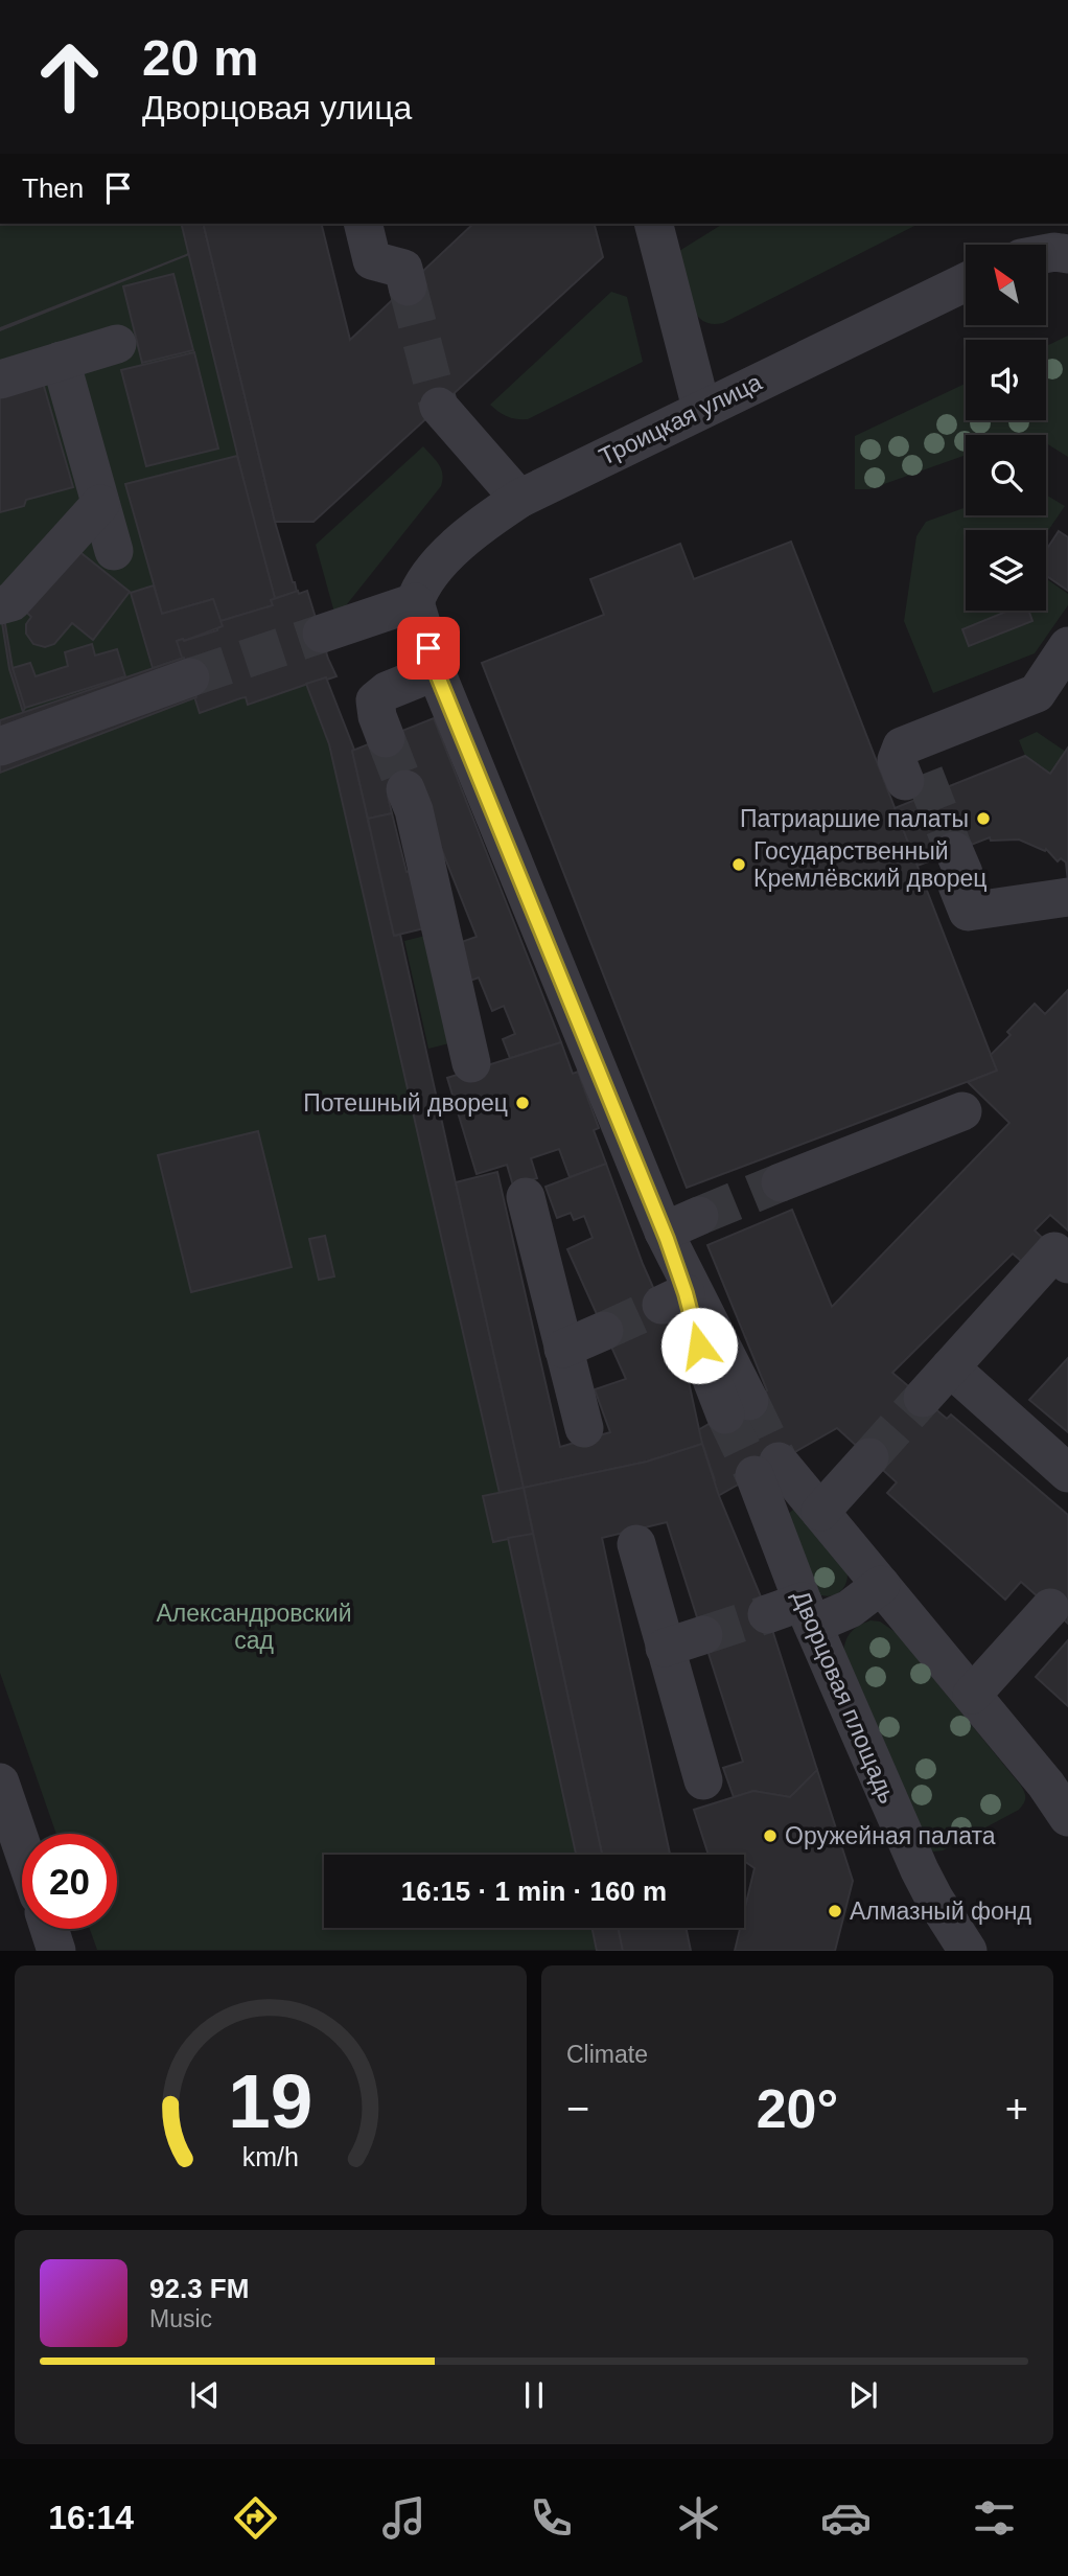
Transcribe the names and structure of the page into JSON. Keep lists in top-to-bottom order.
{
  "streets": {
    "street": ["Троицкая улица", "Дворцовая площадь"]
  },
  "parks": ["Александровский сад"],
  "places": [
    "Патриаршие палаты",
    "Государственный Кремлёвский дворец",
    "Потешный дворец",
    "Оружейная палата",
    "Алмазный фонд"
  ],
  "north": "top left",
  "page": {
    "turn": ["20 m", "Дворцовая улица"],
    "then": "Then",
    "limit": "20",
    "trip": "16:15 · 1 min · 160 m",
    "tile": "Climate",
    "heat": ["−", "20°", "+"],
    "song": ["92.3 FM", "Music"],
    "tabs": "16:14",
    "gauge": ["19", "km/h"]
  }
}
